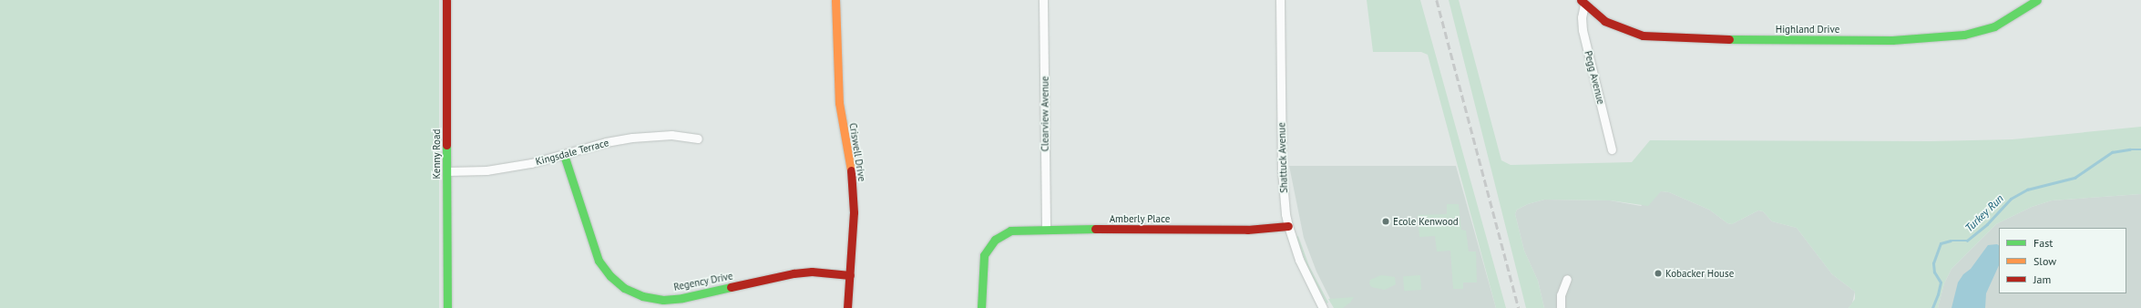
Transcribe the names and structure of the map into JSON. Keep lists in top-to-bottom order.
{
  "streets": {
    "street": [
      "Highland Drive",
      "Pegg Avenue",
      "Clearview Avenue",
      "Kingsdale Terrace",
      "Criswell Drive",
      "Kenny Road",
      "Shattuck Avenue",
      "Amberly Place",
      "Regency Drive"
    ]
  },
  "crossings": [
    ["Highland Drive", "Pegg Avenue"],
    ["Clearview Avenue", "Amberly Place"],
    ["Kingsdale Terrace", "Kenny Road"],
    ["Kingsdale Terrace", "Regency Drive"],
    ["Criswell Drive", "Regency Drive"],
    ["Shattuck Avenue", "Amberly Place"]
  ],
  "water": ["Turkey Run"],
  "places": ["Ecole Kenwood", "Kobacker House"],
  "legend": ["Fast", "Slow", "Jam"]
}
